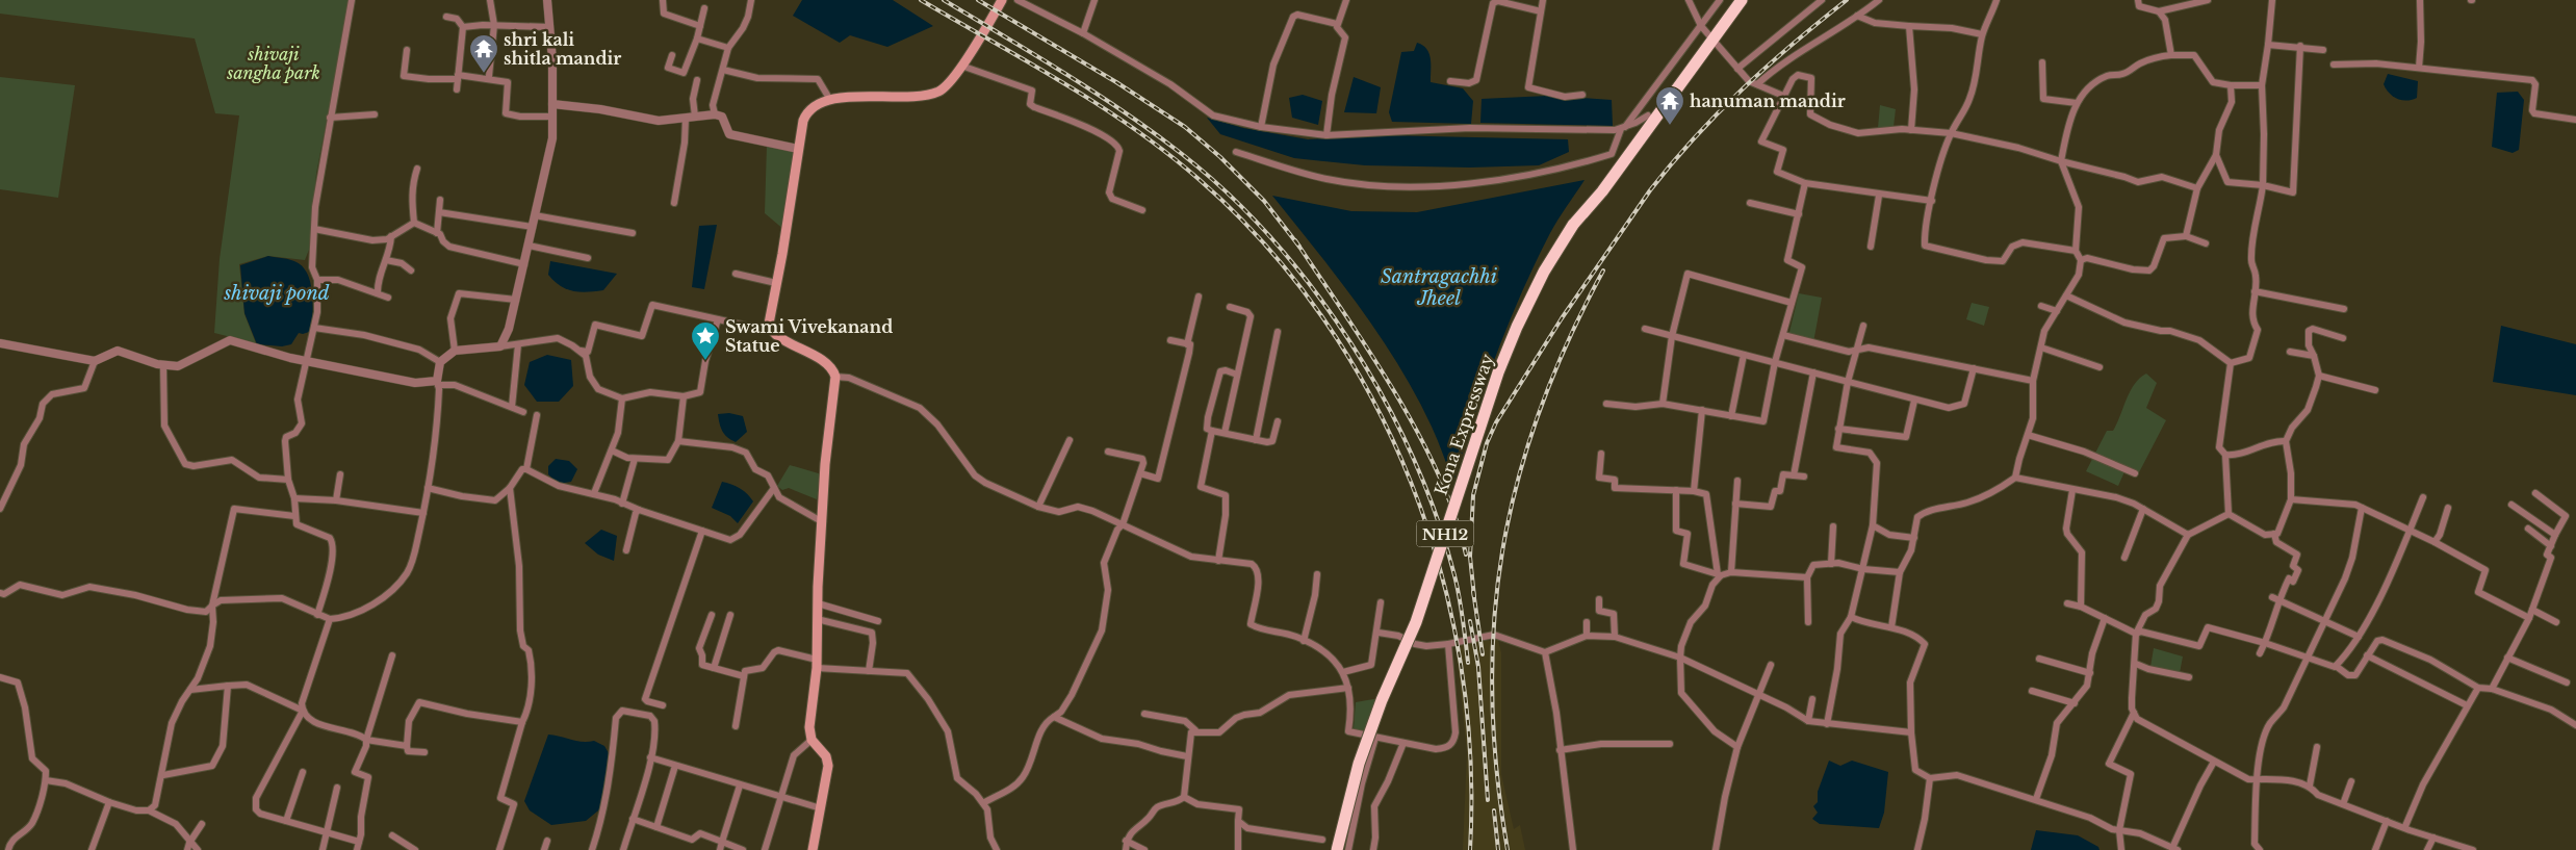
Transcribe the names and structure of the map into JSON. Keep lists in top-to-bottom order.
{
  "streets": {
    "highway": ["Kona Expressway", "NH12"]
  },
  "water": ["Santragachhi Jheel", "shivaji pond"],
  "parks": ["shivaji sangha park"],
  "places": {
    "temple": ["shri kali shitla mandir", "hanuman mandir"],
    "place": ["Swami Vivekanand Statue"]
  }
}
